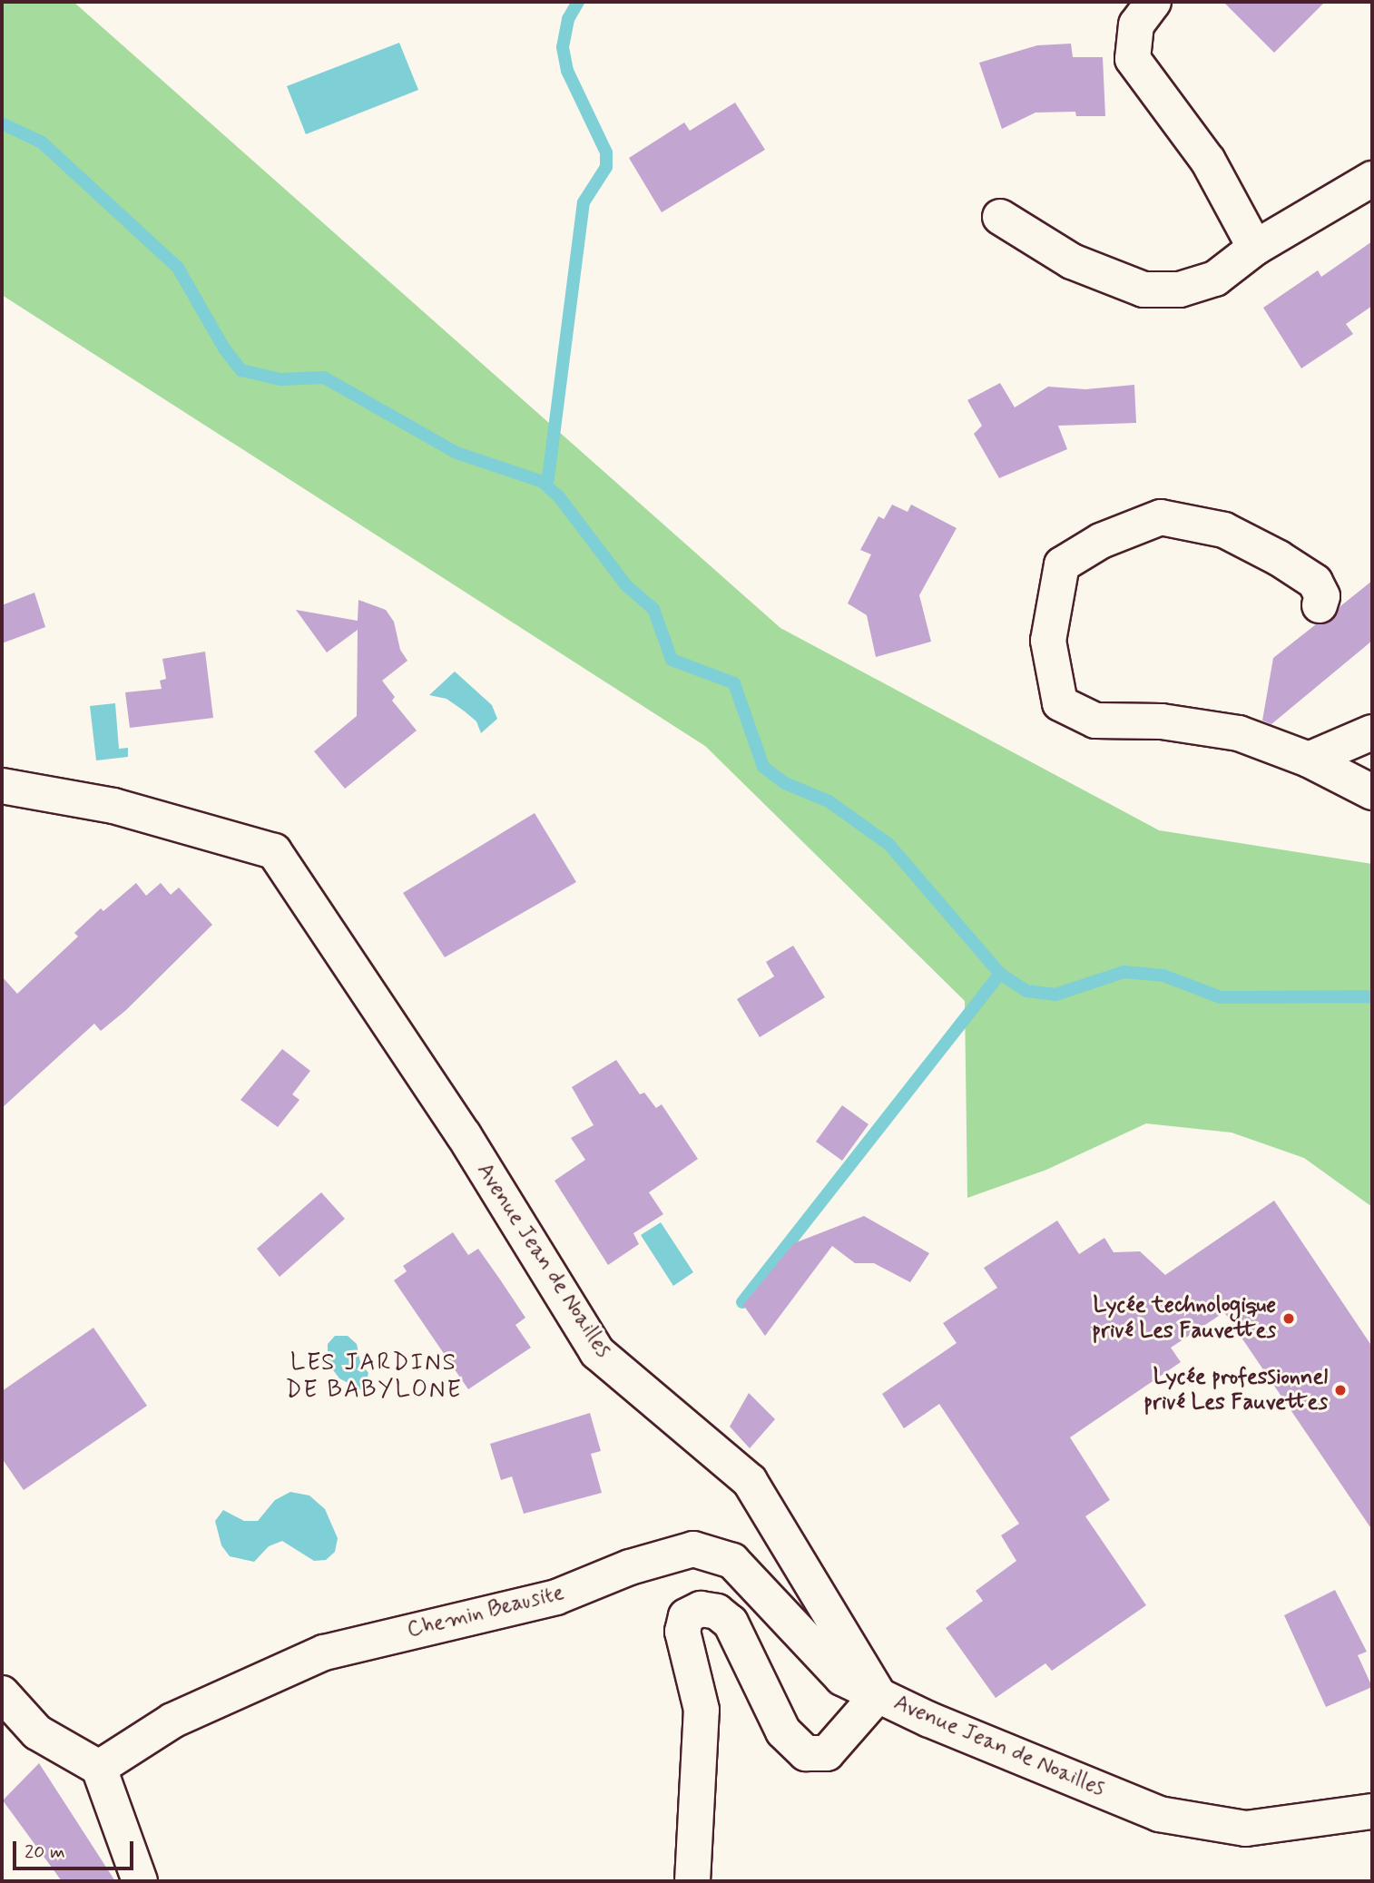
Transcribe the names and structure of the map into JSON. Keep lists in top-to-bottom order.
{
  "streets": {
    "street": ["Avenue Jean de Noailles", "Chemin Beausite"]
  },
  "crossings": [
    ["Avenue Jean de Noailles", "Chemin Beausite"]
  ],
  "districts": ["LES JARDINS DE BABYLONE"],
  "places": ["Lycée technologique privé Les Fauvettes", "Lycée professionnel privé Les Fauvettes"],
  "scale_bar": "20 m"
}
